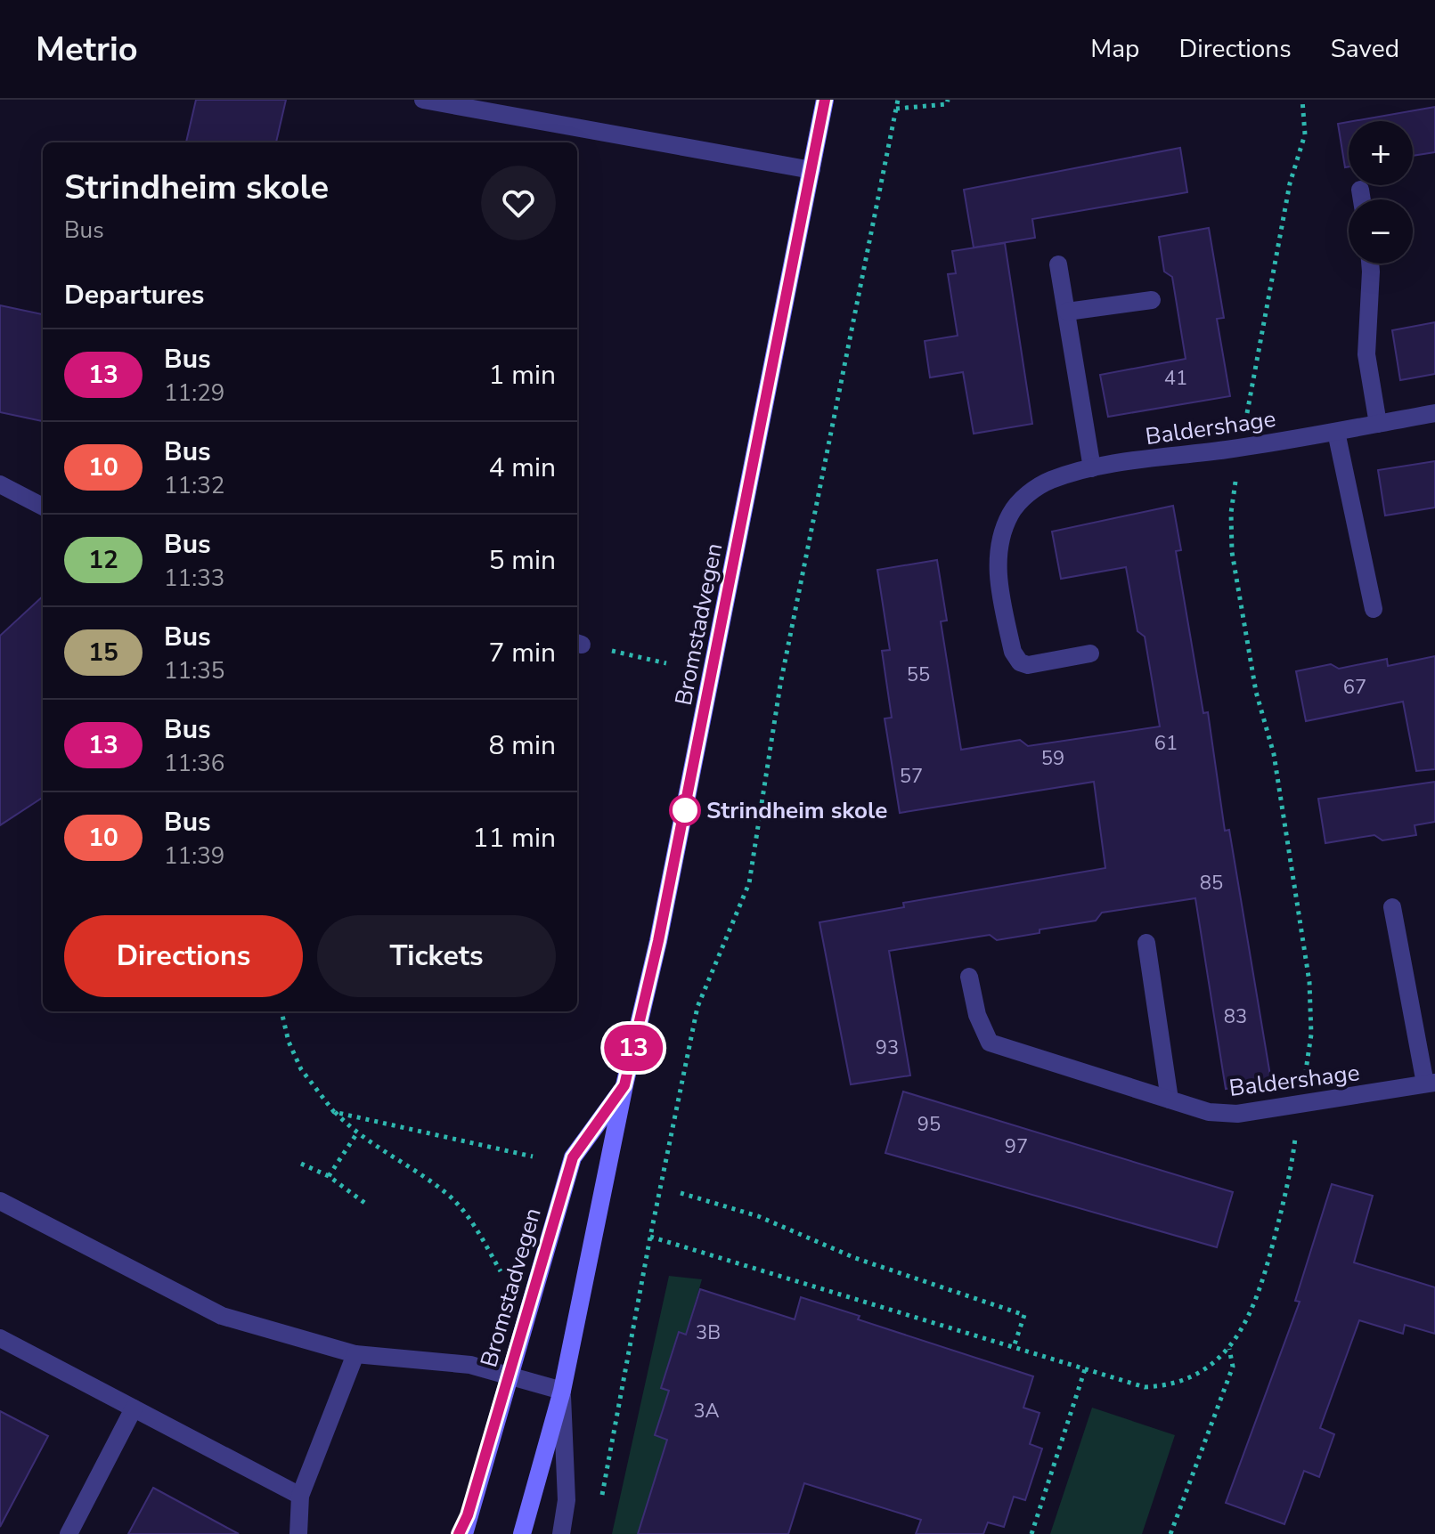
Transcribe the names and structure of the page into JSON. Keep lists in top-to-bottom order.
{
  "streets": {
    "main road": ["Bromstadvegen"],
    "street": ["Baldershage"]
  },
  "places": ["Strindheim skole"],
  "lines": ["bus line 13"],
  "house_numbers": [
    "41",
    "55",
    "67",
    "61",
    "59",
    "57",
    "85",
    "83",
    "93",
    "95",
    "97",
    "3B",
    "3A"
  ],
  "page": {
    "header": "Metrio",
    "nav": ["Map", "Directions", "Saved"],
    "on_map": "13",
    "map_buttons": ["+", "−"],
    "heading": [
      ["Strindheim skole", "Bus"],
      "Departures"
    ],
    "list": [
      {
        "mark": "13",
        "name": "Bus",
        "note": "11:29",
        "value": "1 min"
      },
      {
        "mark": "10",
        "name": "Bus",
        "note": "11:32",
        "value": "4 min"
      },
      {
        "mark": "12",
        "name": "Bus",
        "note": "11:33",
        "value": "5 min"
      },
      {
        "mark": "15",
        "name": "Bus",
        "note": "11:35",
        "value": "7 min"
      },
      {
        "mark": "13",
        "name": "Bus",
        "note": "11:36",
        "value": "8 min"
      },
      {
        "mark": "10",
        "name": "Bus",
        "note": "11:39",
        "value": "11 min"
      }
    ],
    "buttons": ["Directions", "Tickets"]
  }
}
